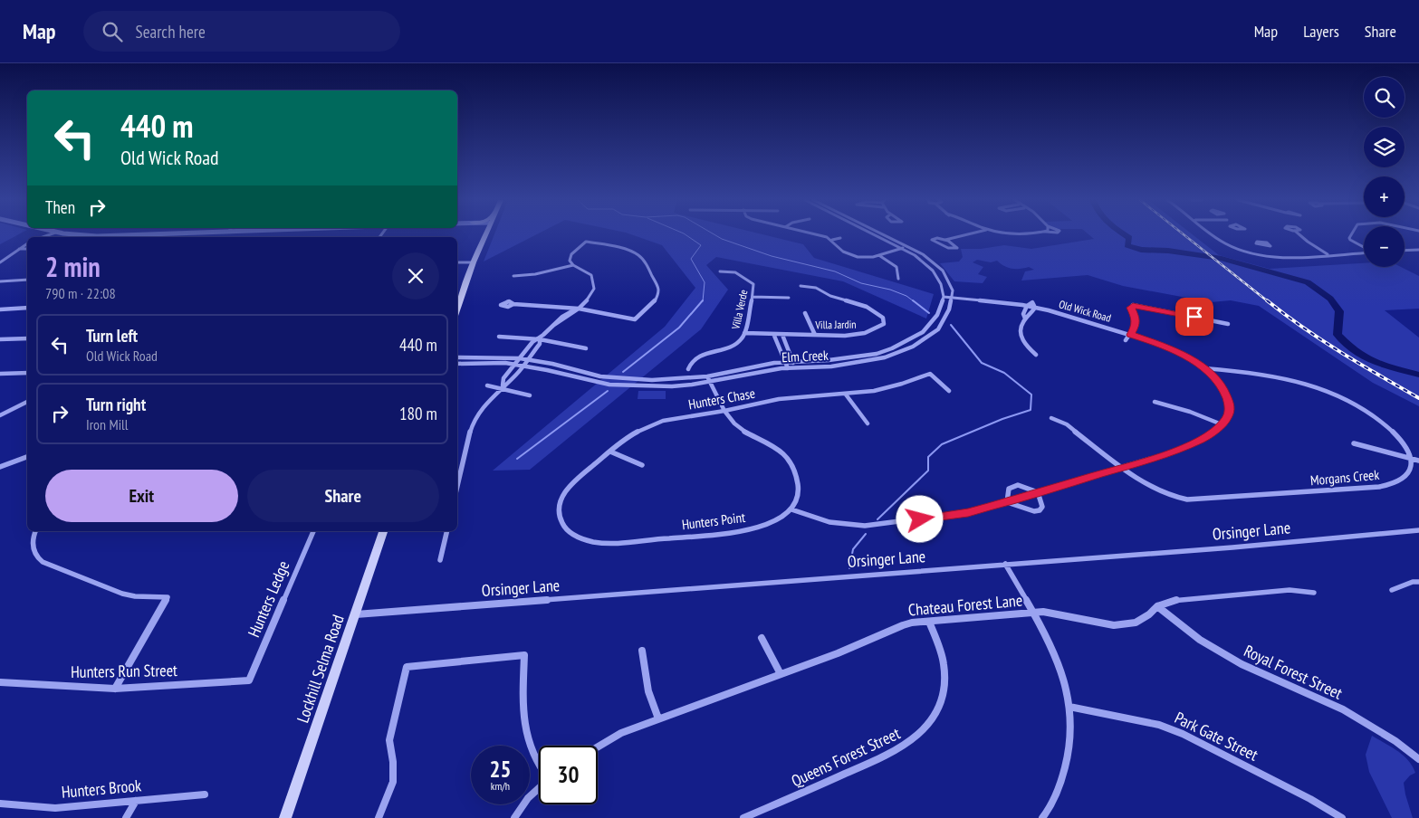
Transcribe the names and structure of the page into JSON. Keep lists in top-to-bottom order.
{
  "streets": {
    "main road": ["Lockhill Selma Road"],
    "street": [
      "Villa Verde",
      "Old Wick Road",
      "Villa Jardin",
      "Elm Creek",
      "Hunters Chase",
      "Morgans Creek",
      "Hunters Point",
      "Orsinger Lane",
      "Hunters Ledge",
      "Chateau Forest Lane",
      "Hunters Run Street",
      "Royal Forest Street",
      "Park Gate Street",
      "Queens Forest Street",
      "Hunters Brook"
    ]
  },
  "crossings": [
    ["Villa Verde", "Villa Jardin"],
    ["Old Wick Road", "Elm Creek"],
    ["Hunters Chase", "Hunters Point"],
    ["Orsinger Lane", "Lockhill Selma Road"],
    ["Hunters Ledge", "Hunters Run Street"],
    ["Chateau Forest Lane", "Royal Forest Street"],
    ["Chateau Forest Lane", "Queens Forest Street"]
  ],
  "page": {
    "header": "Map",
    "search": "Search here",
    "nav": ["Map", "Layers", "Share"],
    "map_buttons": ["+", "−"],
    "turn": ["440 m", "Old Wick Road"],
    "then": "Then",
    "heading": ["2 min", "790 m · 22:08"],
    "list": [
      {
        "name": "Turn left",
        "note": "Old Wick Road",
        "value": "440 m"
      },
      {
        "name": "Turn right",
        "note": "Iron Mill",
        "value": "180 m"
      }
    ],
    "buttons": ["Exit", "Share"],
    "speed": "25 km/h",
    "limit": "30"
  }
}
